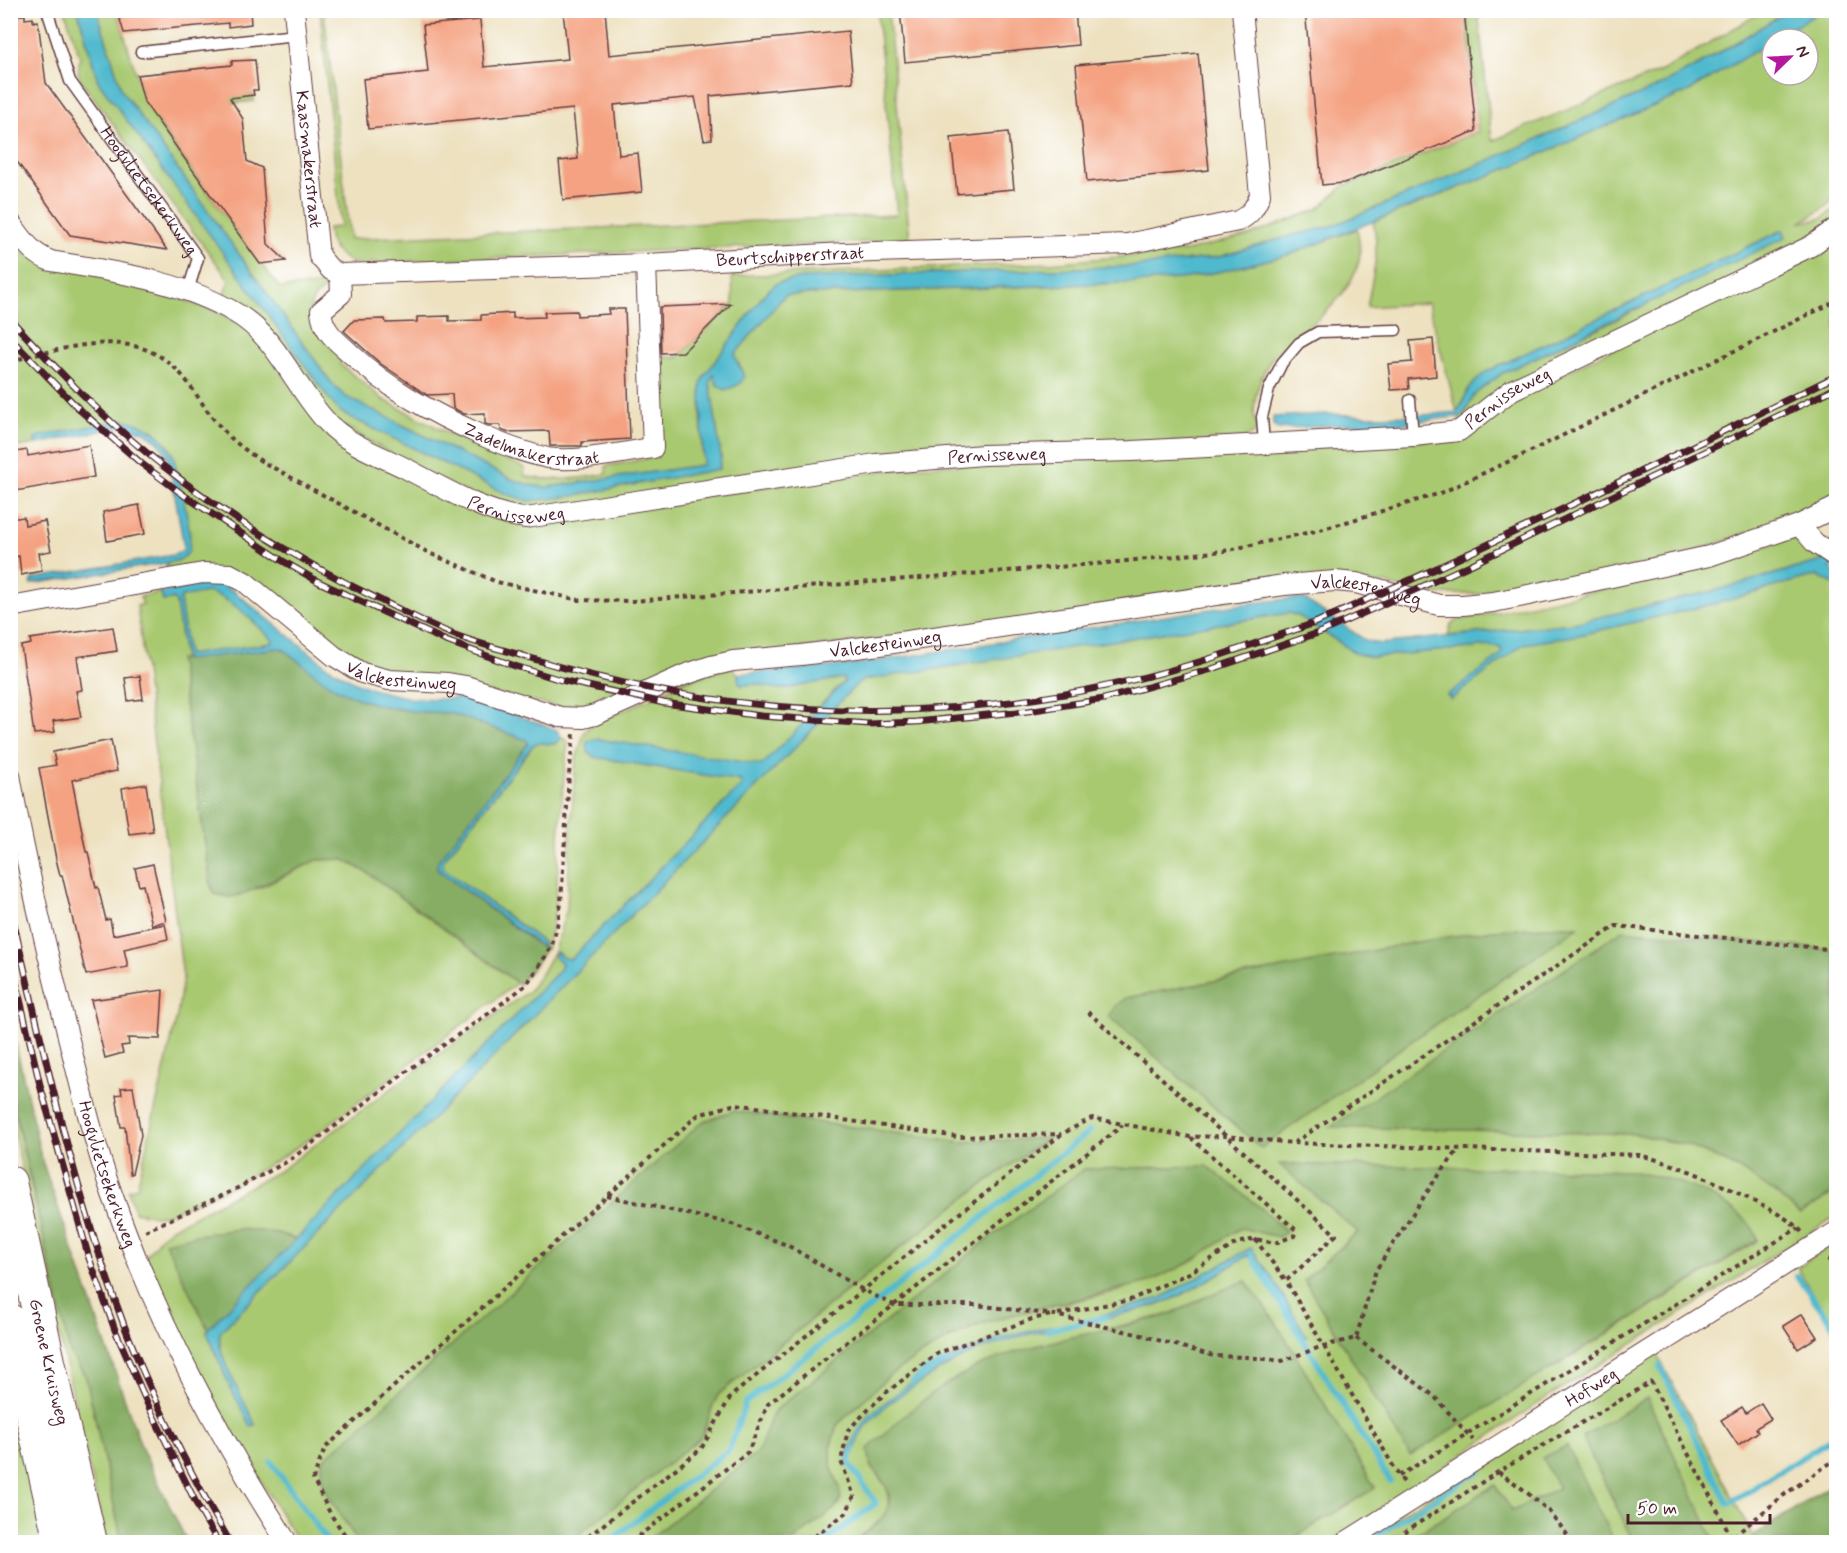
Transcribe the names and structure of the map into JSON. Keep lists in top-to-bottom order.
{
  "streets": {
    "main road": ["Groene Kruisweg"],
    "street": [
      "Kaasmakerstraat",
      "Hoogvlietsekerkweg",
      "Beurtschipperstraat",
      "Pernisseweg",
      "Zadelmakerstraat",
      "Valckesteinweg",
      "Hofweg"
    ]
  },
  "crossings": [
    ["Kaasmakerstraat", "Beurtschipperstraat"],
    ["Kaasmakerstraat", "Zadelmakerstraat"],
    ["Hoogvlietsekerkweg", "Pernisseweg"],
    ["Beurtschipperstraat", "Zadelmakerstraat"]
  ],
  "scale_bar": "50 m",
  "north": "top right"
}
